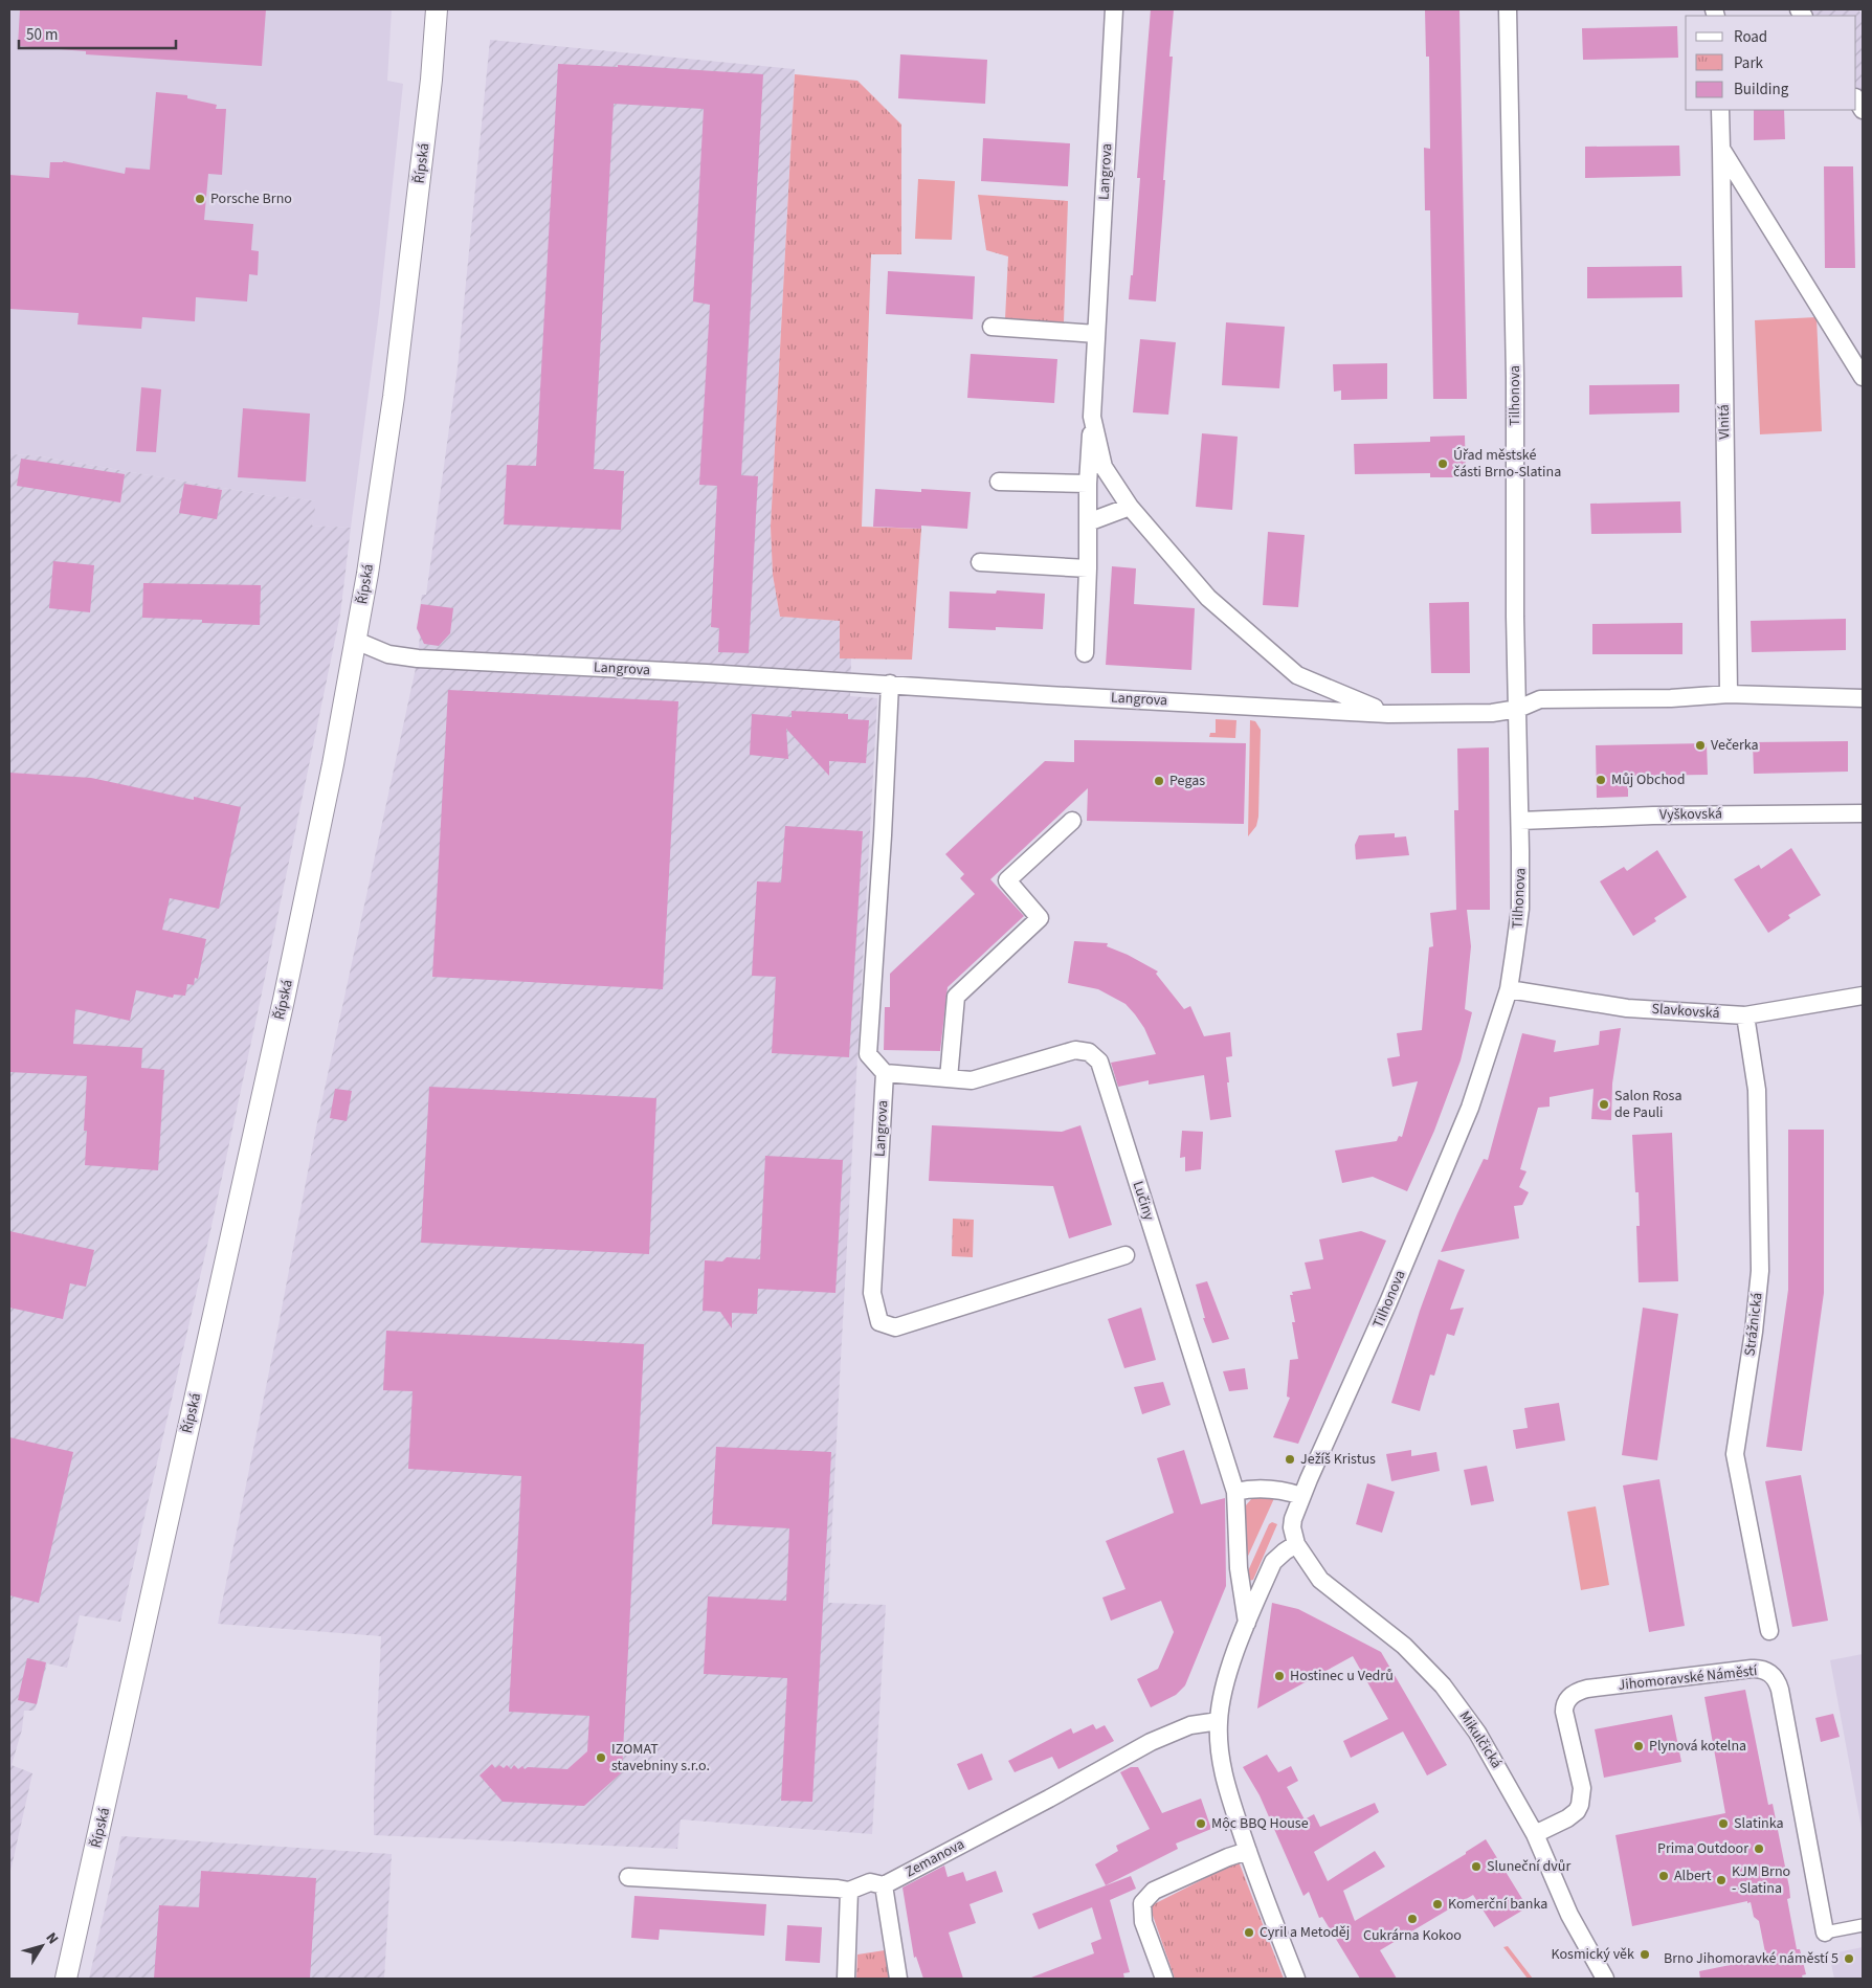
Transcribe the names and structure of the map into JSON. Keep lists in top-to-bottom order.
{
  "streets": {
    "street": [
      "Řípská",
      "Langrova",
      "Tilhonova",
      "Vlnitá",
      "Vyškovská",
      "Slavkovská",
      "Lučiny",
      "Strážnická",
      "Jihomoravské Náměstí",
      "Mikulčická",
      "Zemanova"
    ]
  },
  "crossings": [
    ["Řípská", "Langrova"],
    ["Langrova", "Tilhonova"],
    ["Langrova", "Lučiny"],
    ["Tilhonova", "Vyškovská"],
    ["Tilhonova", "Slavkovská"],
    ["Tilhonova", "Mikulčická"],
    ["Slavkovská", "Strážnická"],
    ["Jihomoravské Náměstí", "Mikulčická"]
  ],
  "places": [
    "Porsche Brno",
    "Úřad městské části Brno-Slatina",
    "Večerka",
    "Můj Obchod",
    "Pegas",
    "Salon Rosa de Pauli",
    "Ježíš Kristus",
    "Hostinec u Vedrů",
    "Plynová kotelna",
    "IZOMAT stavebniny s.r.o.",
    "Mộc BBQ House",
    "Slatinka",
    "Prima Outdoor",
    "Sluneční dvůr",
    "Albert",
    "KJM Brno - Slatina",
    "Komerční banka",
    "Cukrárna Kokoo",
    "Cyril a Metoděj",
    "Kosmický věk",
    "Brno Jihomoravké náměstí 5"
  ],
  "legend": ["Road", "Park", "Building"],
  "scale_bar": "50 m",
  "north": "top right"
}
